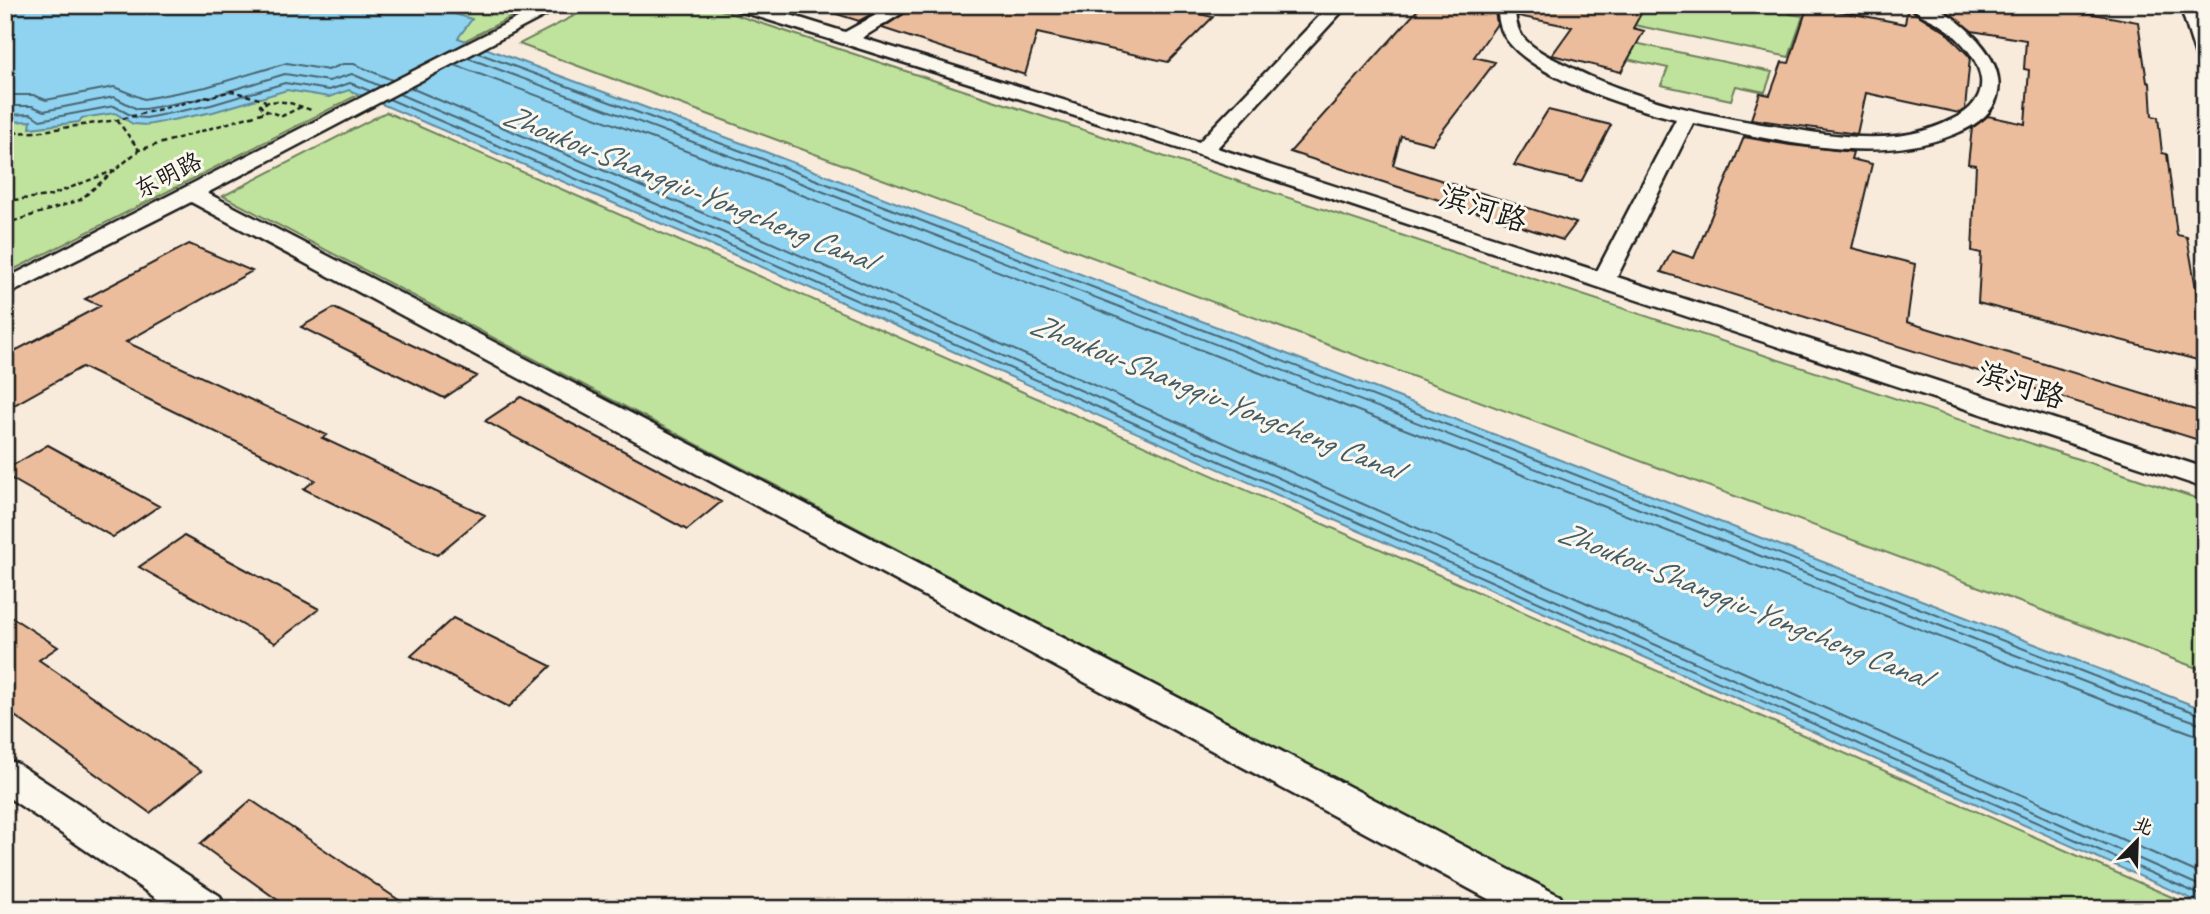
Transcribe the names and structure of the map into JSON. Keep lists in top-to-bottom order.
{
  "streets": {
    "street": ["东明路", "滨河路"]
  },
  "water": ["Zhoukou-Shangqiu-Yongcheng Canal"],
  "north": "top right"
}
